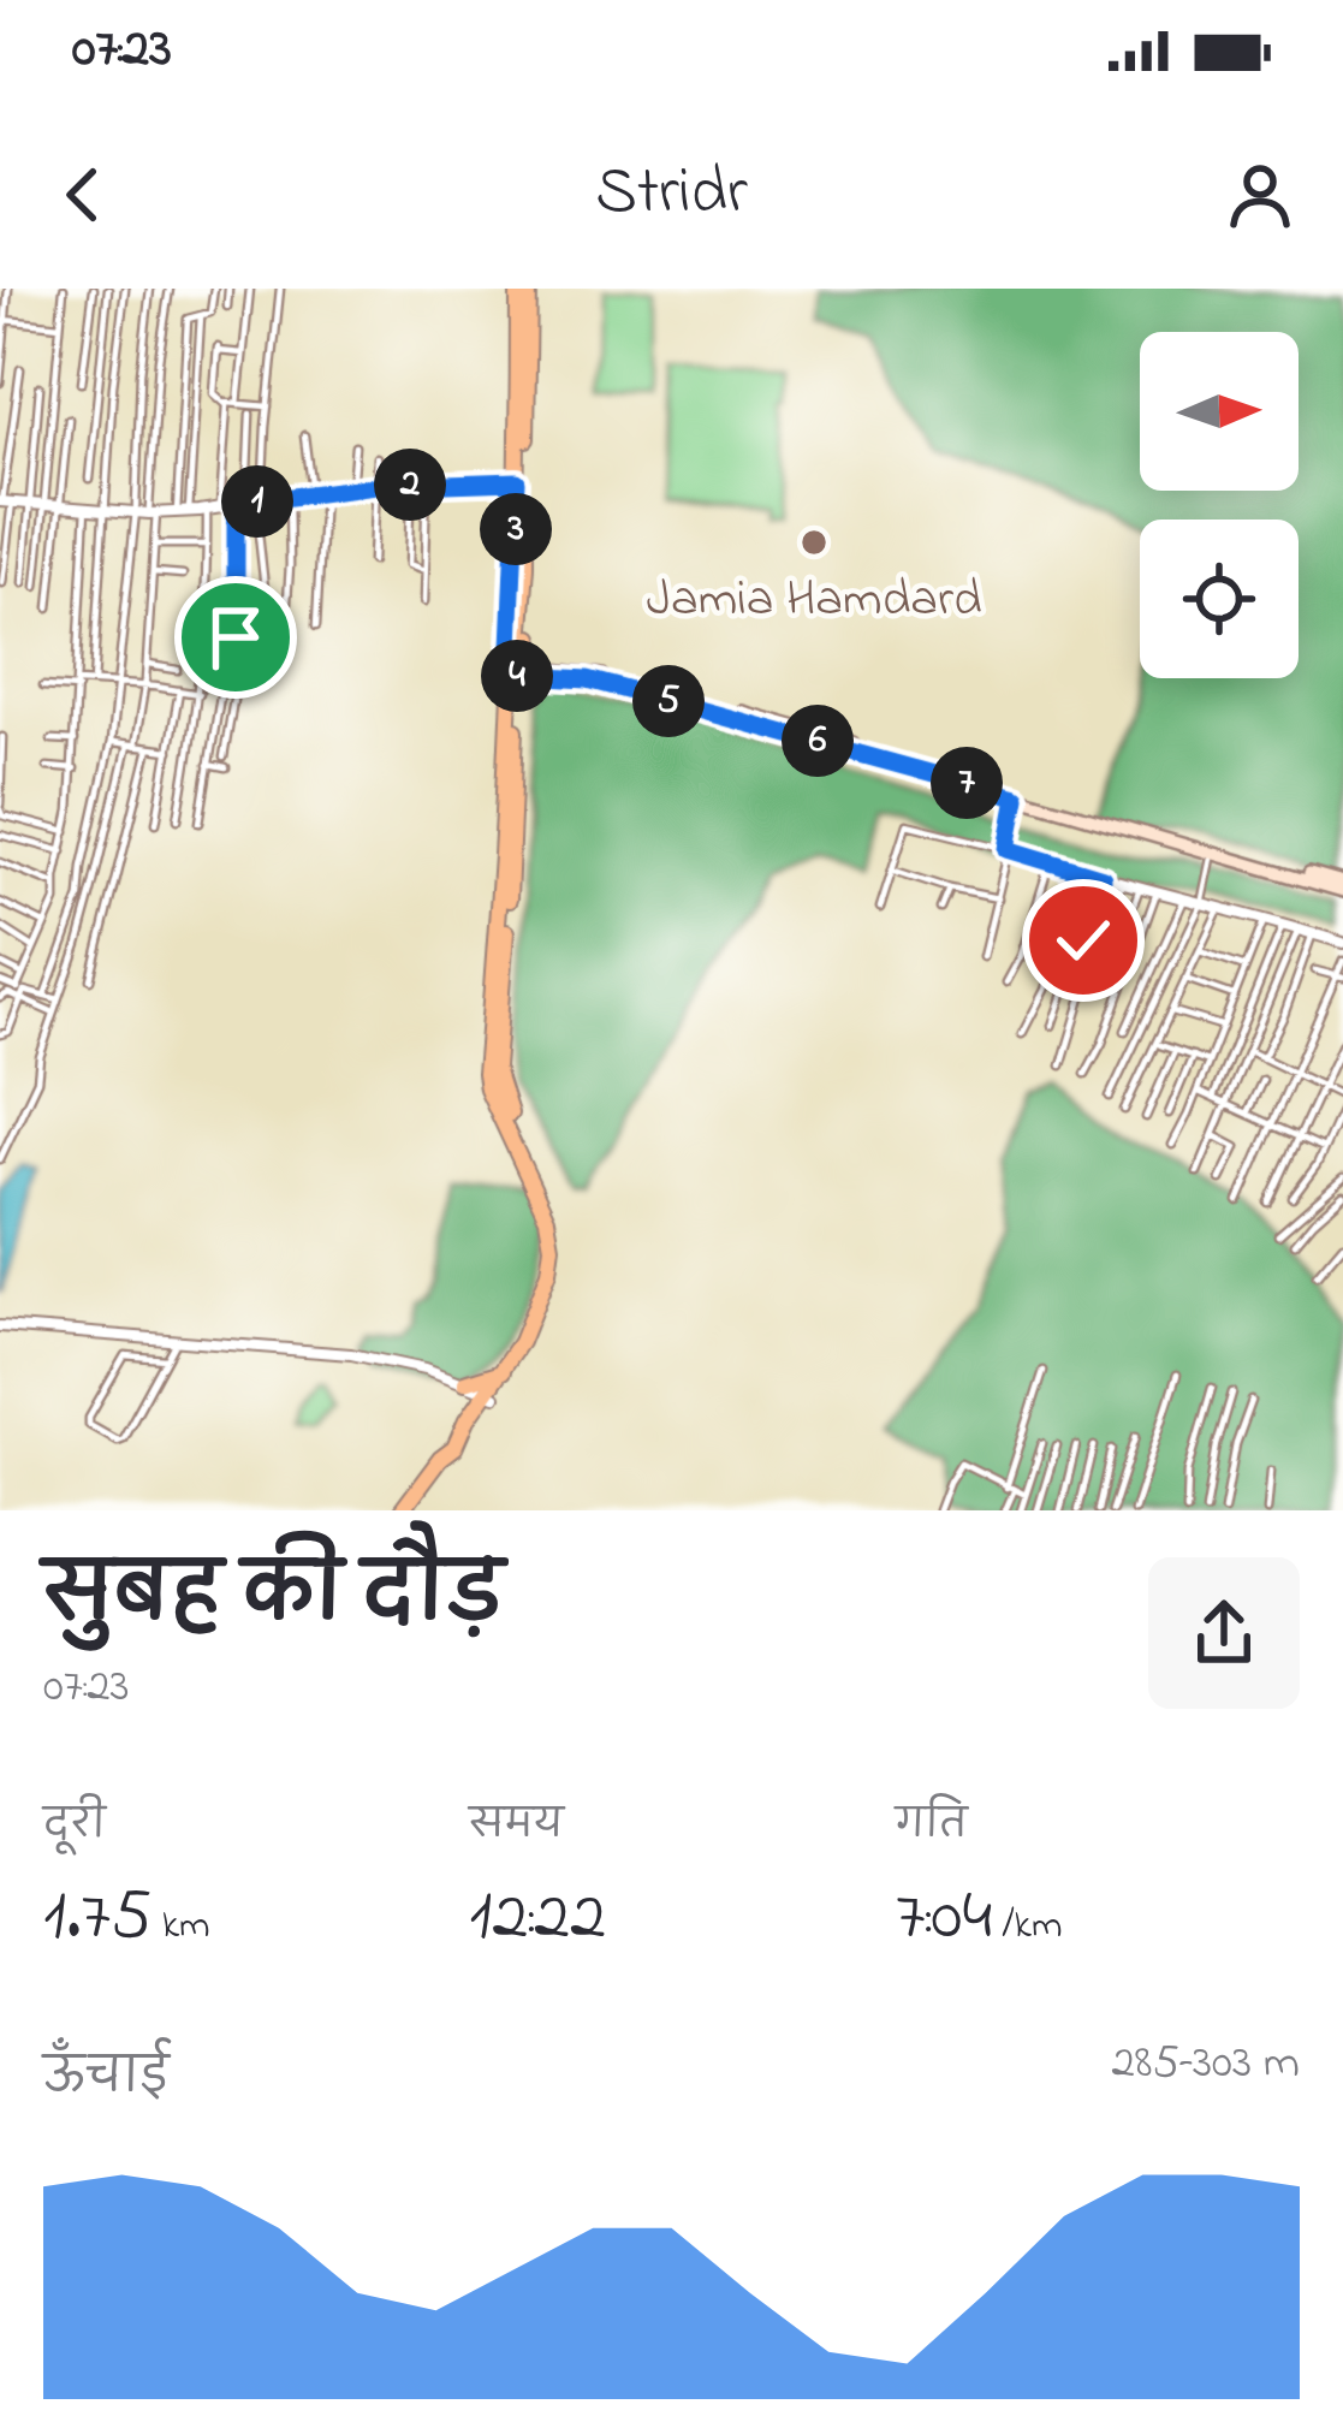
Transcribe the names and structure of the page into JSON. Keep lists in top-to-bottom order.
{
  "places": ["Jamia Hamdard"],
  "north": "right",
  "page": {
    "status": "07:23",
    "header": "Stridr",
    "pins": [
      "2",
      "1",
      "3",
      "4",
      "5",
      "6",
      "7"
    ],
    "heading": ["सुबह की दौड़", "07:23"],
    "stats": [
      ["दूरी", "1.75 km"],
      ["समय", "12:22"],
      ["गति", "7:04 /km"]
    ],
    "chart": ["ऊँचाई", "285–303 m"]
  }
}
